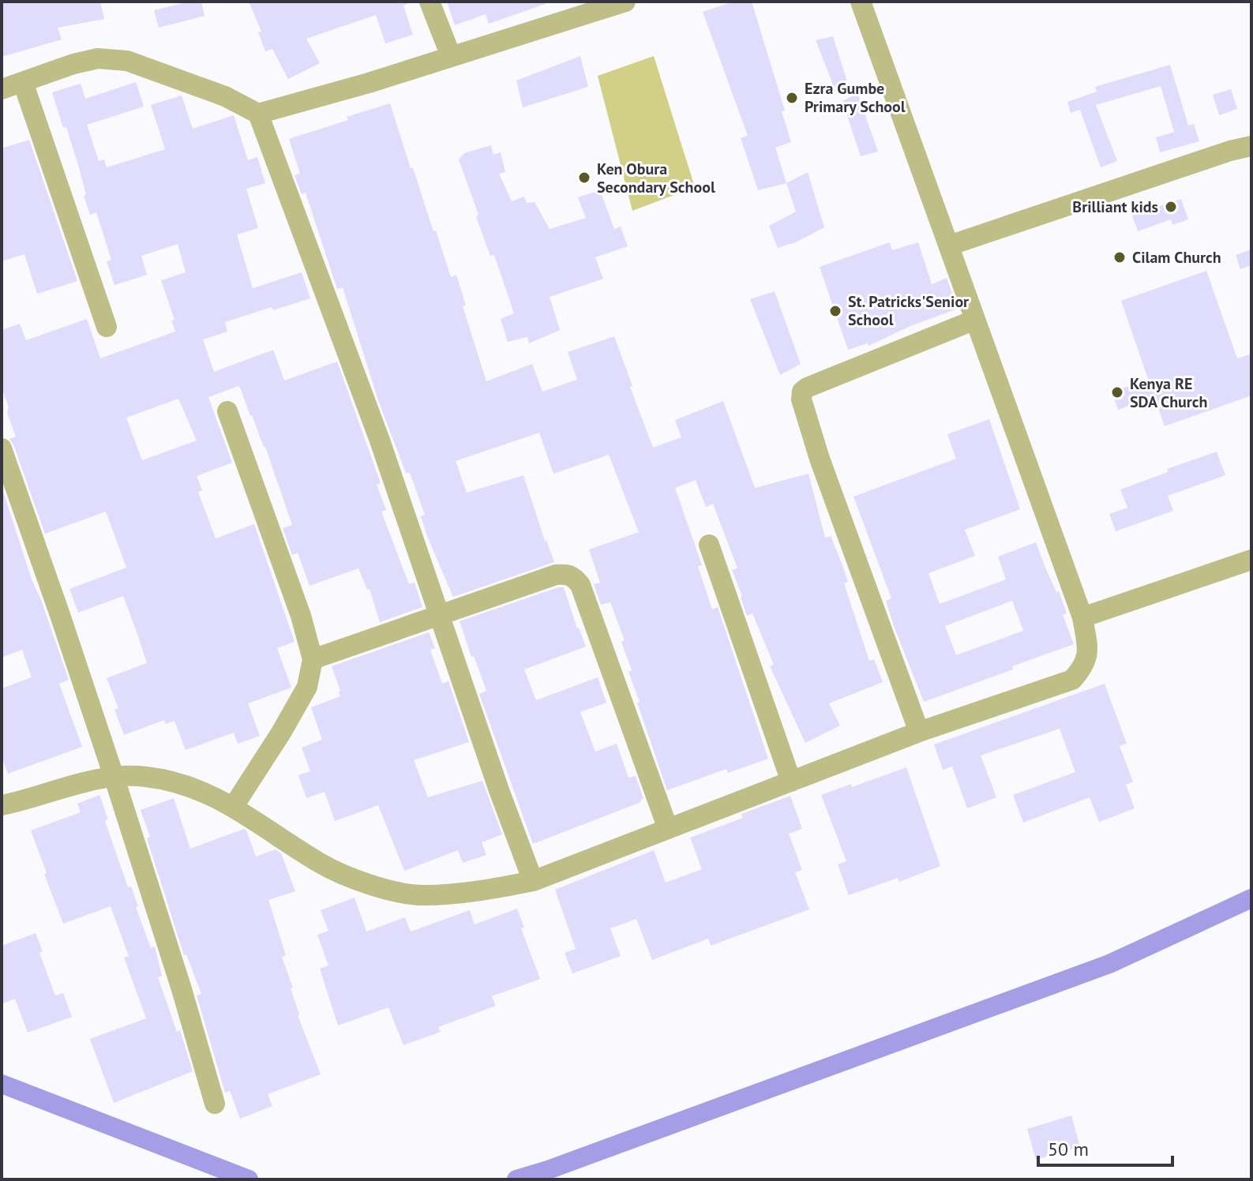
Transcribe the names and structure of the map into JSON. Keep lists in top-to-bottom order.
{
  "places": [
    "Ezra Gumbe Primary School",
    "Ken Obura Secondary School",
    "Brilliant kids",
    "Cilam Church",
    "St. Patricks'Senior School",
    "Kenya RE SDA Church"
  ],
  "scale_bar": "50 m"
}
